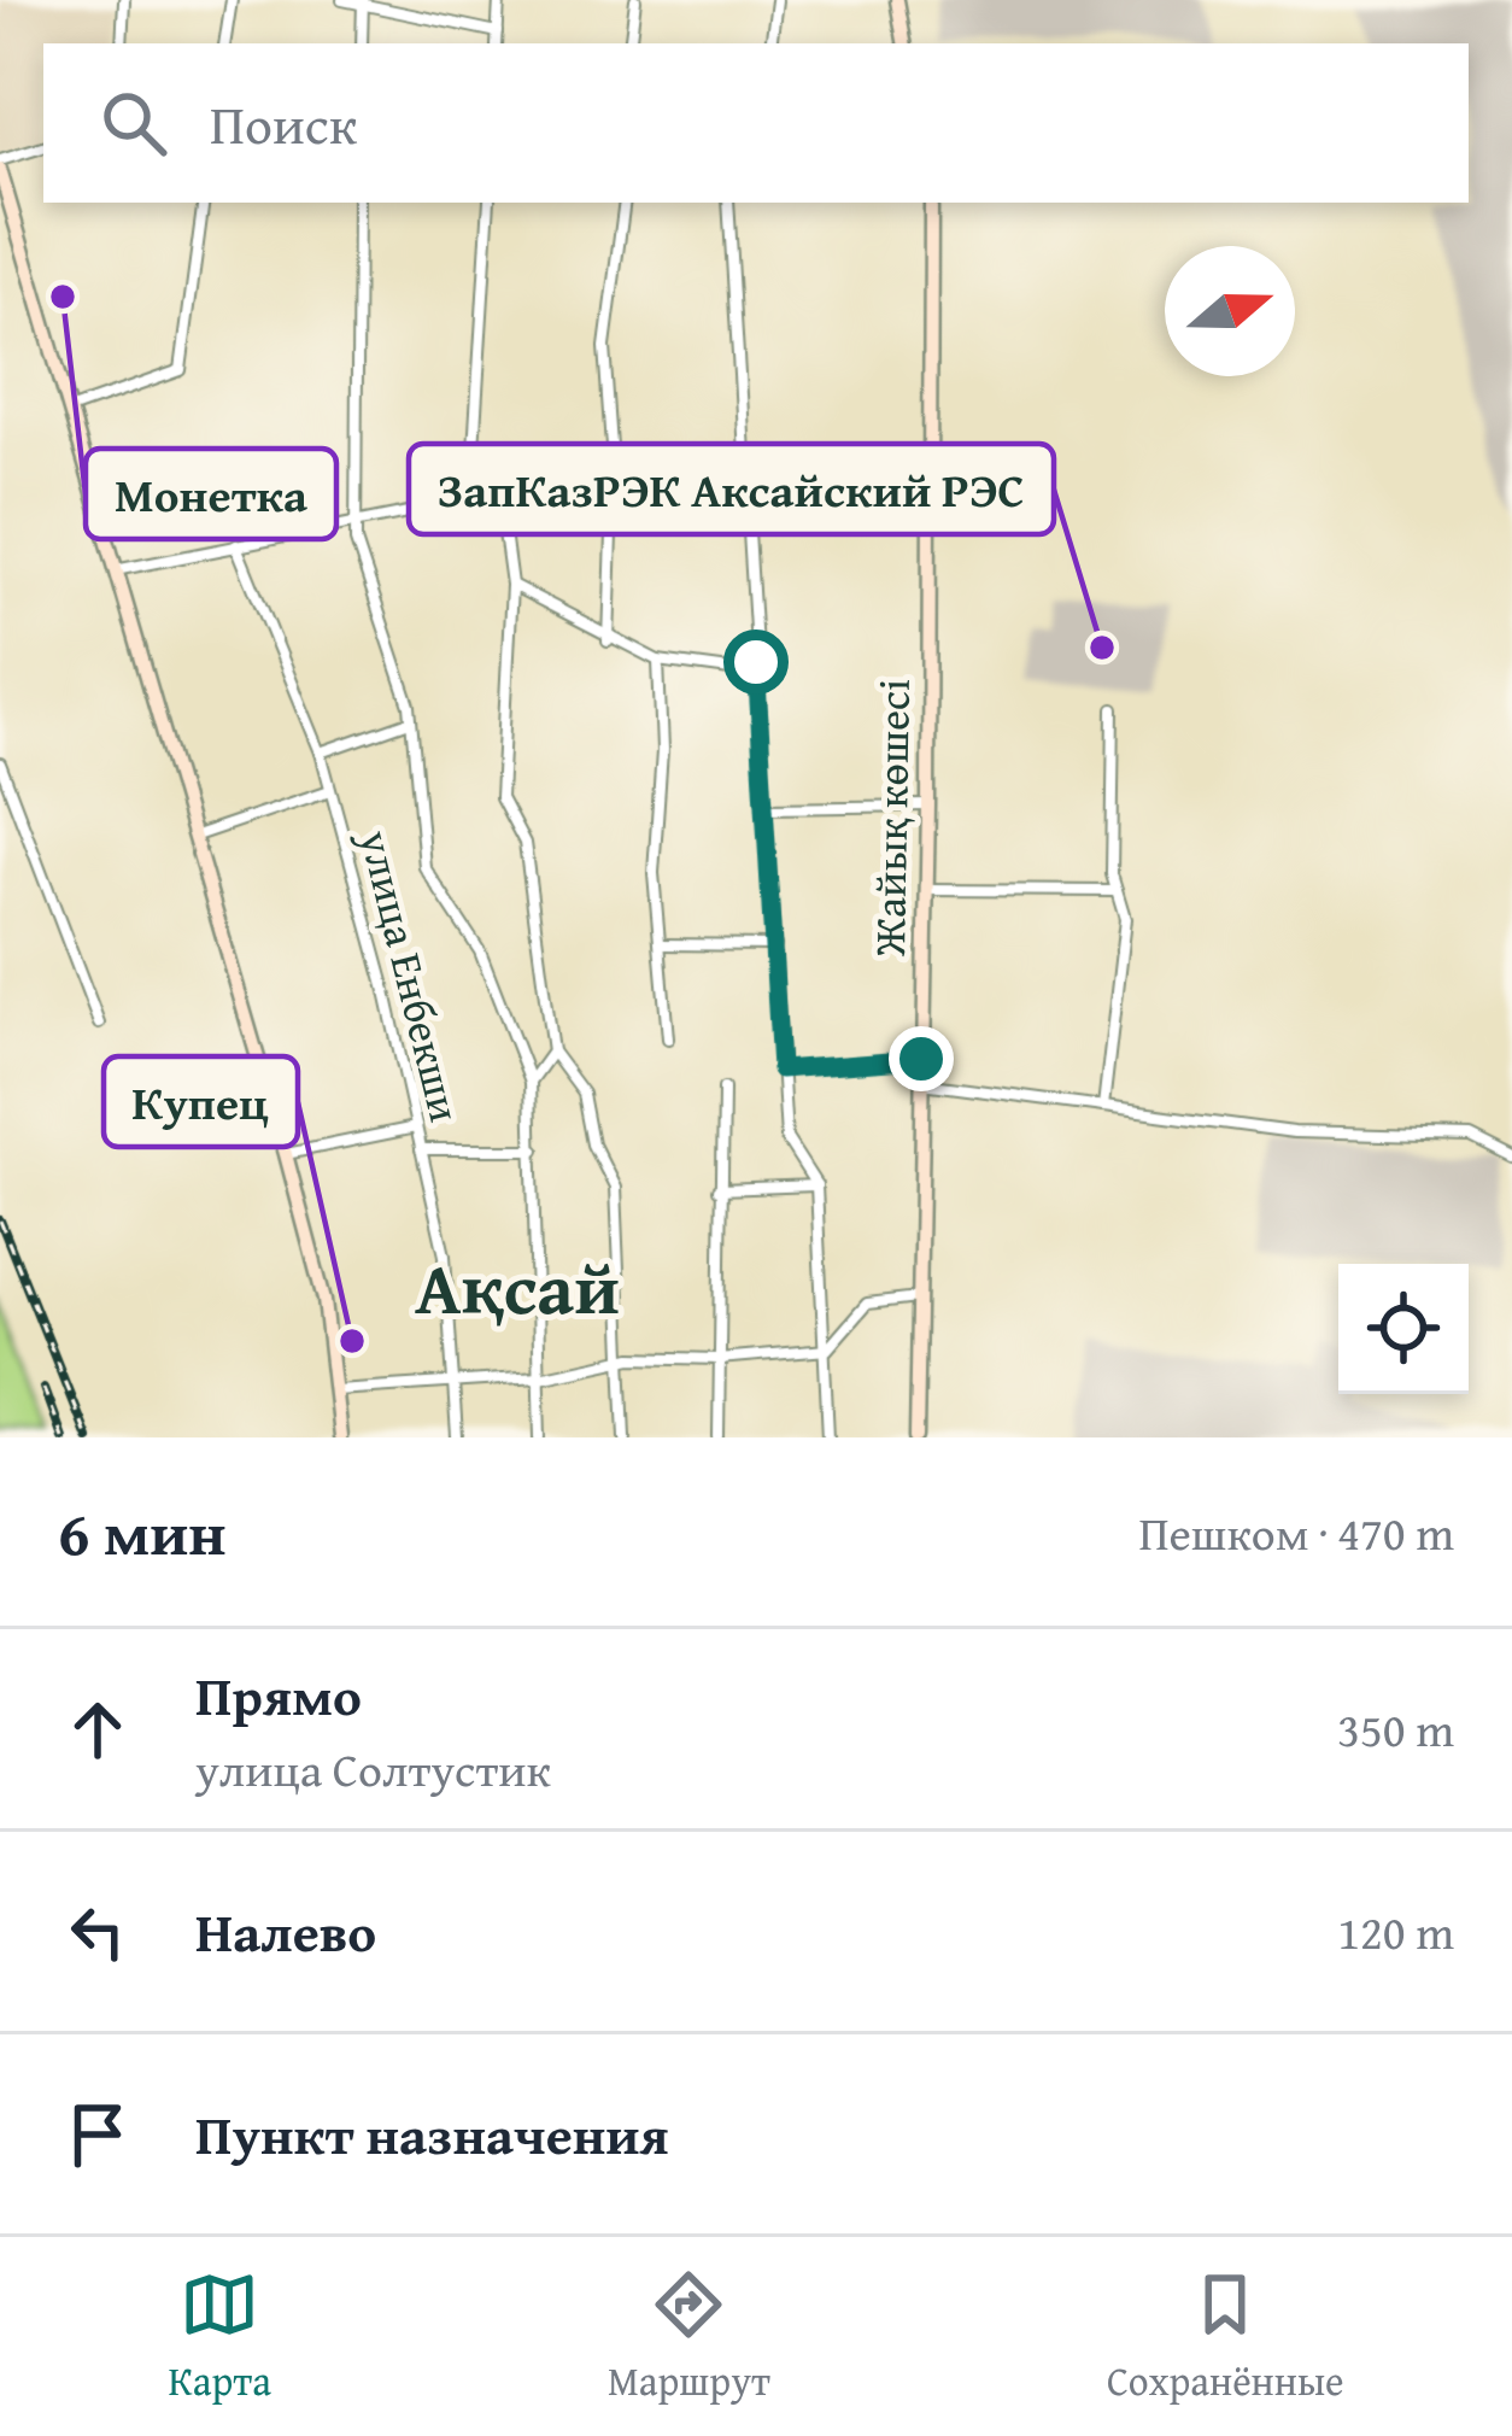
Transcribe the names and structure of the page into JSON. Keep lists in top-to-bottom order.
{
  "streets": {
    "main road": ["Жайық көшесі"],
    "street": ["улица Енбекши"]
  },
  "districts": ["Ақсай"],
  "places": ["Монетка", "ЗапКазРЭК Аксайский РЭС", "Купец"],
  "north": "right",
  "page": {
    "search": "Поиск",
    "heading": ["6 мин", "Пешком · 470 m"],
    "list": [
      ["Прямо", "улица Солтустик", "350 m"],
      ["Налево", "120 m"],
      "Пункт назначения"
    ],
    "nav": ["Карта", "Маршрут", "Сохранённые"]
  }
}
